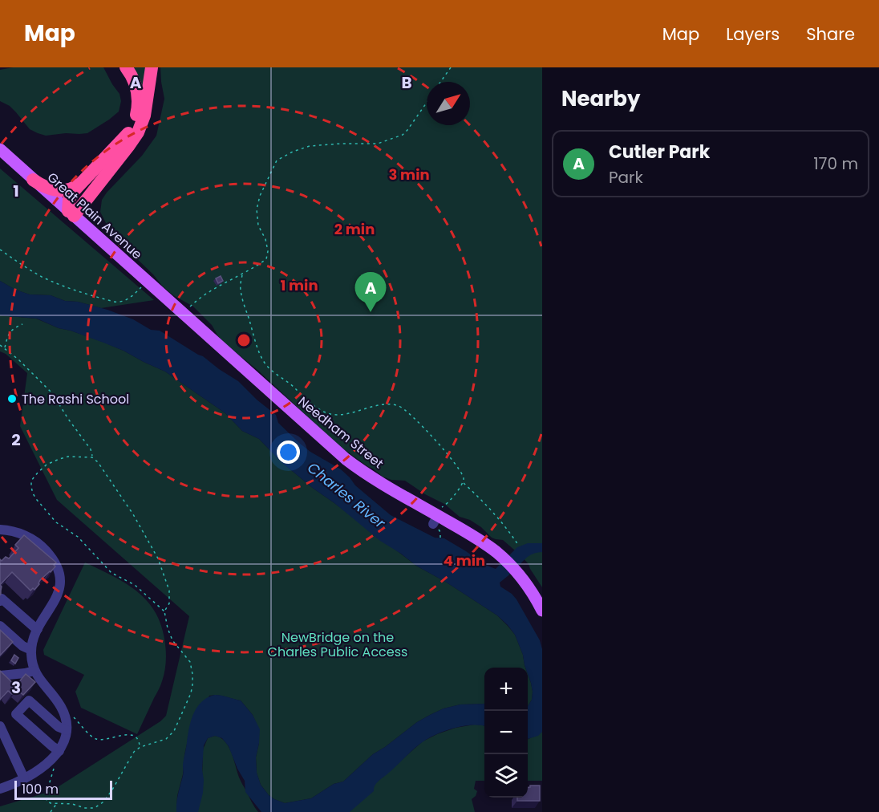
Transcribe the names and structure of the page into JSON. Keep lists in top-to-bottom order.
{
  "streets": {
    "main road": ["Great Plain Avenue", "Needham Street"]
  },
  "crossings": [
    ["Great Plain Avenue", "Needham Street"]
  ],
  "water": ["Charles River"],
  "parks": ["NewBridge on the Charles Public Access"],
  "places": ["The Rashi School"],
  "scale_bar": "100 m",
  "north": "top right",
  "page": {
    "header": "Map",
    "nav": ["Map", "Layers", "Share"],
    "heading": "Nearby",
    "list": [
      {
        "mark": "A",
        "name": "Cutler Park",
        "note": "Park",
        "value": "170 m"
      }
    ],
    "pins": "A",
    "map_buttons": ["+", "−"],
    "scale": "100 m"
  },
  "grid": {
    "columns": ["A", "B"],
    "rows": ["1", "2", "3"]
  },
  "rings": [
    "3 min",
    "2 min",
    "1 min",
    "4 min"
  ]
}
